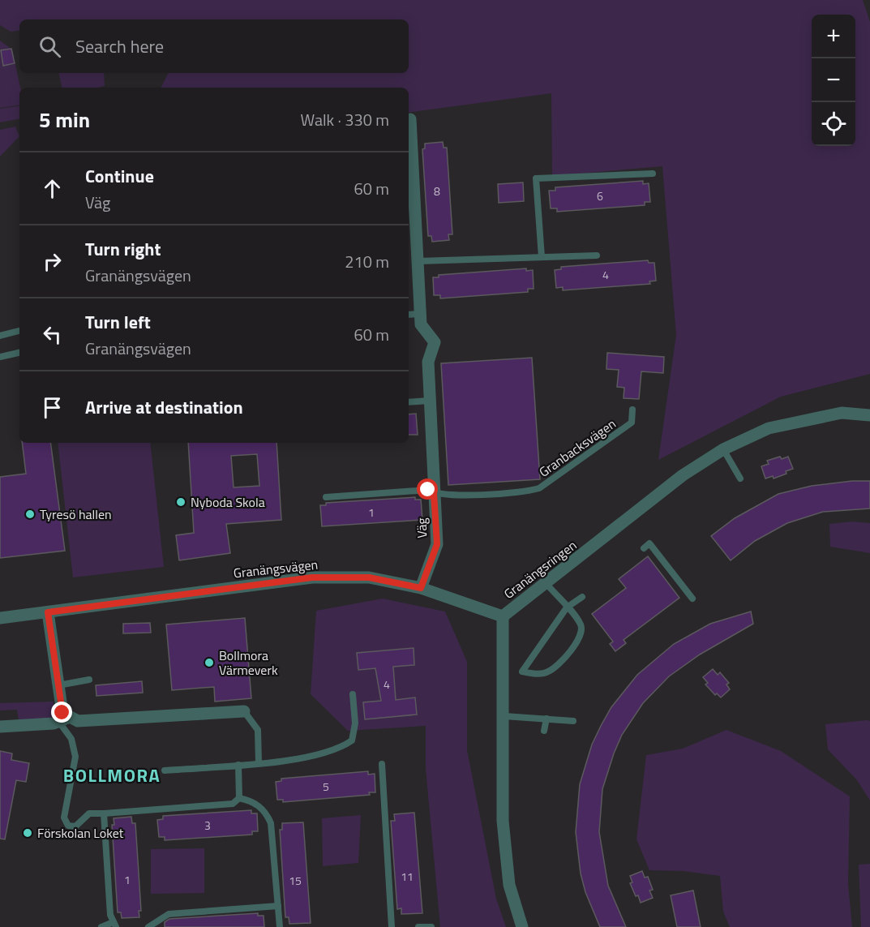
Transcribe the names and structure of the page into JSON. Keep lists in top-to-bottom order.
{
  "streets": {
    "street": ["Väg", "Granängsvägen", "Granängsringen"],
    "lane": ["Granbacksvägen"]
  },
  "crossings": [
    ["Granbacksvägen", "Väg"],
    ["Väg", "Granängsvägen"],
    ["Granängsvägen", "Granängsringen"]
  ],
  "districts": ["BOLLMORA"],
  "places": [
    "Nyboda Skola",
    "Tyresö hallen",
    "Bollmora Värmeverk",
    "Förskolan Loket"
  ],
  "house_numbers": [
    "8",
    "6",
    "4",
    "1",
    "4",
    "5",
    "3",
    "11",
    "1",
    "15"
  ],
  "page": {
    "map_buttons": ["+", "−"],
    "search": "Search here",
    "heading": ["5 min", "Walk · 330 m"],
    "list": [
      ["Continue", "Väg", "60 m"],
      ["Turn right", "Granängsvägen", "210 m"],
      ["Turn left", "Granängsvägen", "60 m"],
      "Arrive at destination"
    ]
  }
}
